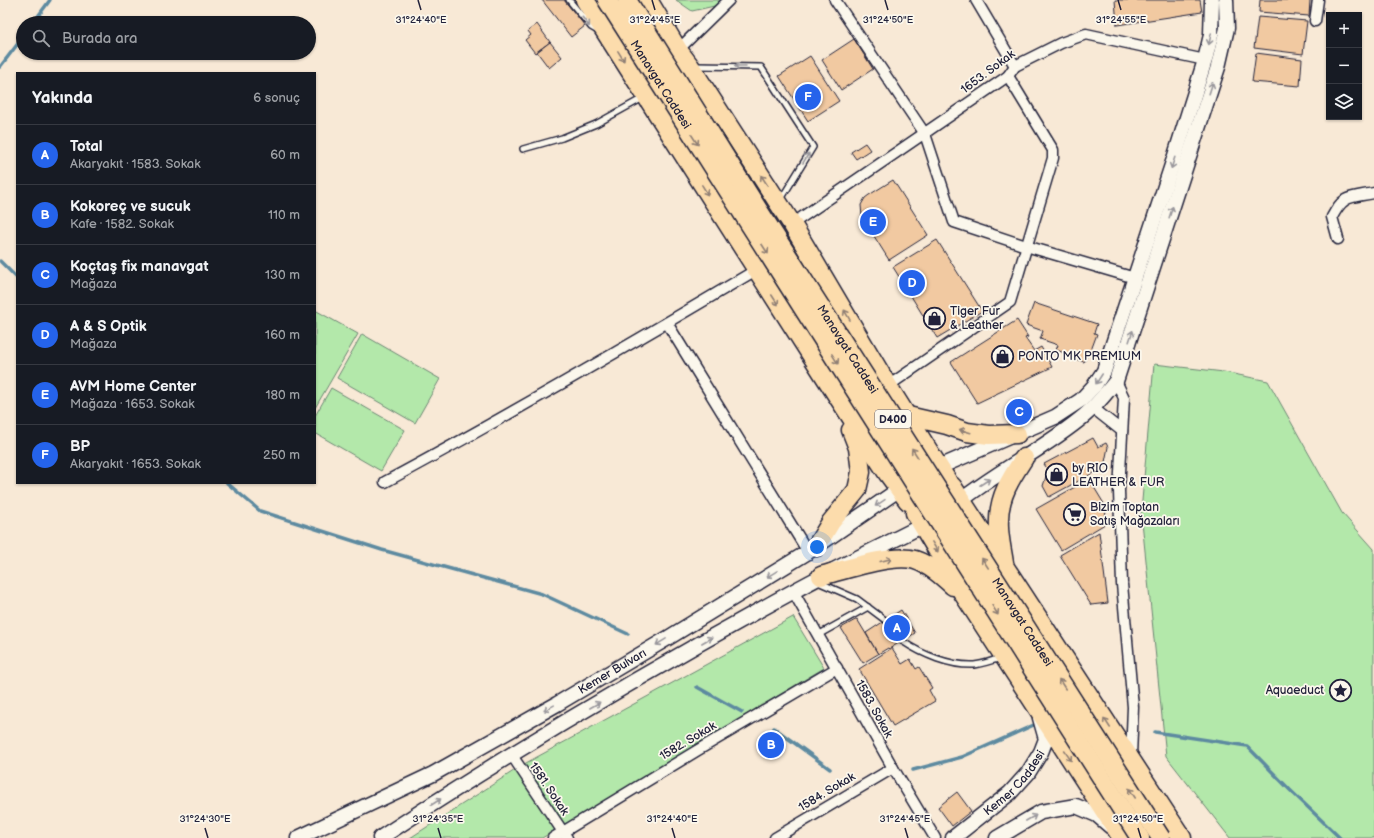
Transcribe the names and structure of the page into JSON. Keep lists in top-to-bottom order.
{
  "streets": {
    "highway": ["Manavgat Caddesi", "D400"],
    "street": [
      "1653. Sokak",
      "Kemer Bulvarı",
      "1583. Sokak",
      "1582. Sokak",
      "Kemer Caddesi",
      "1581. Sokak",
      "1584. Sokak"
    ]
  },
  "crossings": [
    ["Kemer Bulvarı", "1583. Sokak"],
    ["Kemer Bulvarı", "1581. Sokak"],
    ["1583. Sokak", "1582. Sokak"],
    ["1583. Sokak", "1584. Sokak"],
    ["1582. Sokak", "1581. Sokak"]
  ],
  "places": {
    "shop": ["Tiger Fur & Leather", "PONTO MK PREMIUM", "by RIO LEATHER & FUR"],
    "supermarket": ["Bizim Toptan Satış Mağazaları"],
    "place": ["Aquaeduct"]
  },
  "page": {
    "map_buttons": ["+", "−"],
    "search": "Burada ara",
    "heading": ["Yakında", "6 sonuç"],
    "pins": [
      "F",
      "E",
      "D",
      "C",
      "A",
      "B"
    ],
    "list": [
      {
        "mark": "A",
        "name": "Total",
        "note": "Akaryakıt · 1583. Sokak",
        "value": "60 m"
      },
      {
        "mark": "B",
        "name": "Kokoreç ve sucuk",
        "note": "Kafe · 1582. Sokak",
        "value": "110 m"
      },
      {
        "mark": "C",
        "name": "Koçtaş fix manavgat",
        "note": "Mağaza",
        "value": "130 m"
      },
      {
        "mark": "D",
        "name": "A & S Optik",
        "note": "Mağaza",
        "value": "160 m"
      },
      {
        "mark": "E",
        "name": "AVM Home Center",
        "note": "Mağaza · 1653. Sokak",
        "value": "180 m"
      },
      {
        "mark": "F",
        "name": "BP",
        "note": "Akaryakıt · 1653. Sokak",
        "value": "250 m"
      }
    ]
  },
  "coordinates": [
    "31°24'40\"E",
    "31°24'45\"E",
    "31°24'50\"E",
    "31°24'55\"E",
    "31°24'30\"E",
    "31°24'35\"E"
  ]
}
